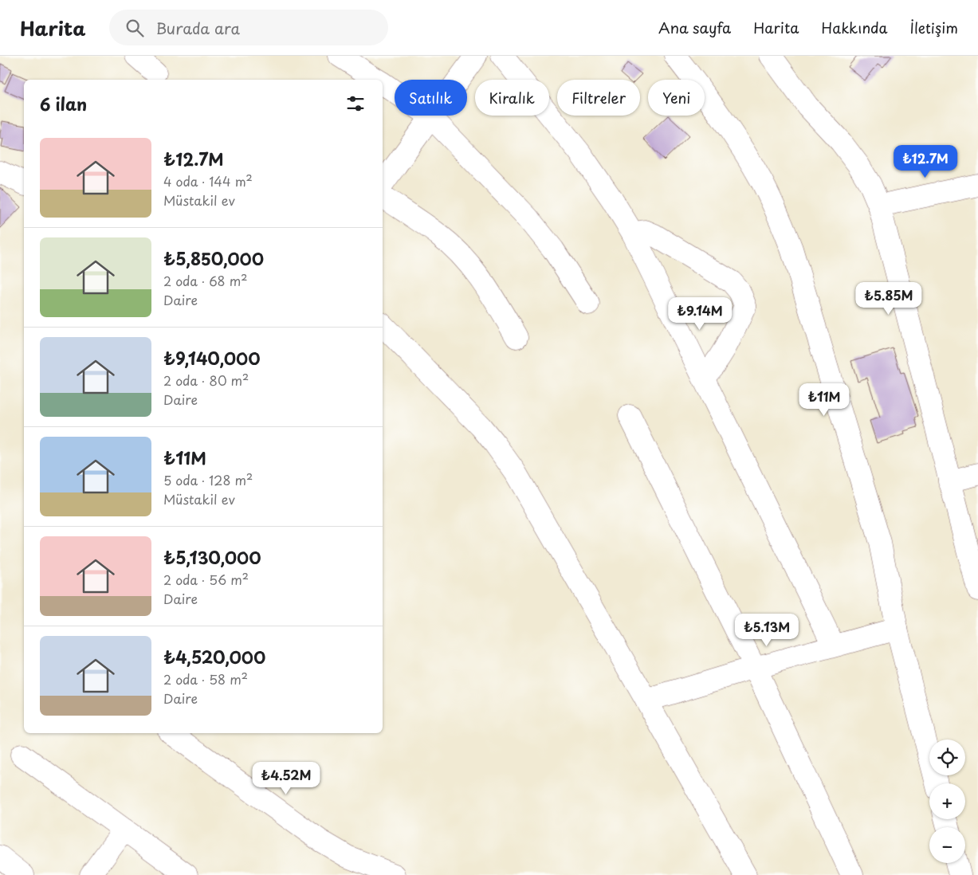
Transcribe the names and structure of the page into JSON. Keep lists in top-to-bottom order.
{
  "page": {
    "header": "Harita",
    "search": "Burada ara",
    "nav": [
      "Ana sayfa",
      "Harita",
      "Hakkında",
      "İletişim"
    ],
    "chip": [
      "Satılık",
      "Kiralık",
      "Filtreler",
      "Yeni"
    ],
    "heading": "6 ilan",
    "list": [
      {
        "name": "₺12.7M",
        "note": "4 oda · 144 m² · Müstakil ev"
      },
      {
        "name": "₺5,850,000",
        "note": "2 oda · 68 m² · Daire"
      },
      {
        "name": "₺9,140,000",
        "note": "2 oda · 80 m² · Daire"
      },
      {
        "name": "₺11M",
        "note": "5 oda · 128 m² · Müstakil ev"
      },
      {
        "name": "₺5,130,000",
        "note": "2 oda · 56 m² · Daire"
      },
      {
        "name": "₺4,520,000",
        "note": "2 oda · 58 m² · Daire"
      }
    ],
    "price": [
      "₺12.7M",
      "₺5.85M",
      "₺9.14M",
      "₺11M",
      "₺5.13M",
      "₺4.52M"
    ],
    "map_buttons": ["+", "−"]
  }
}
